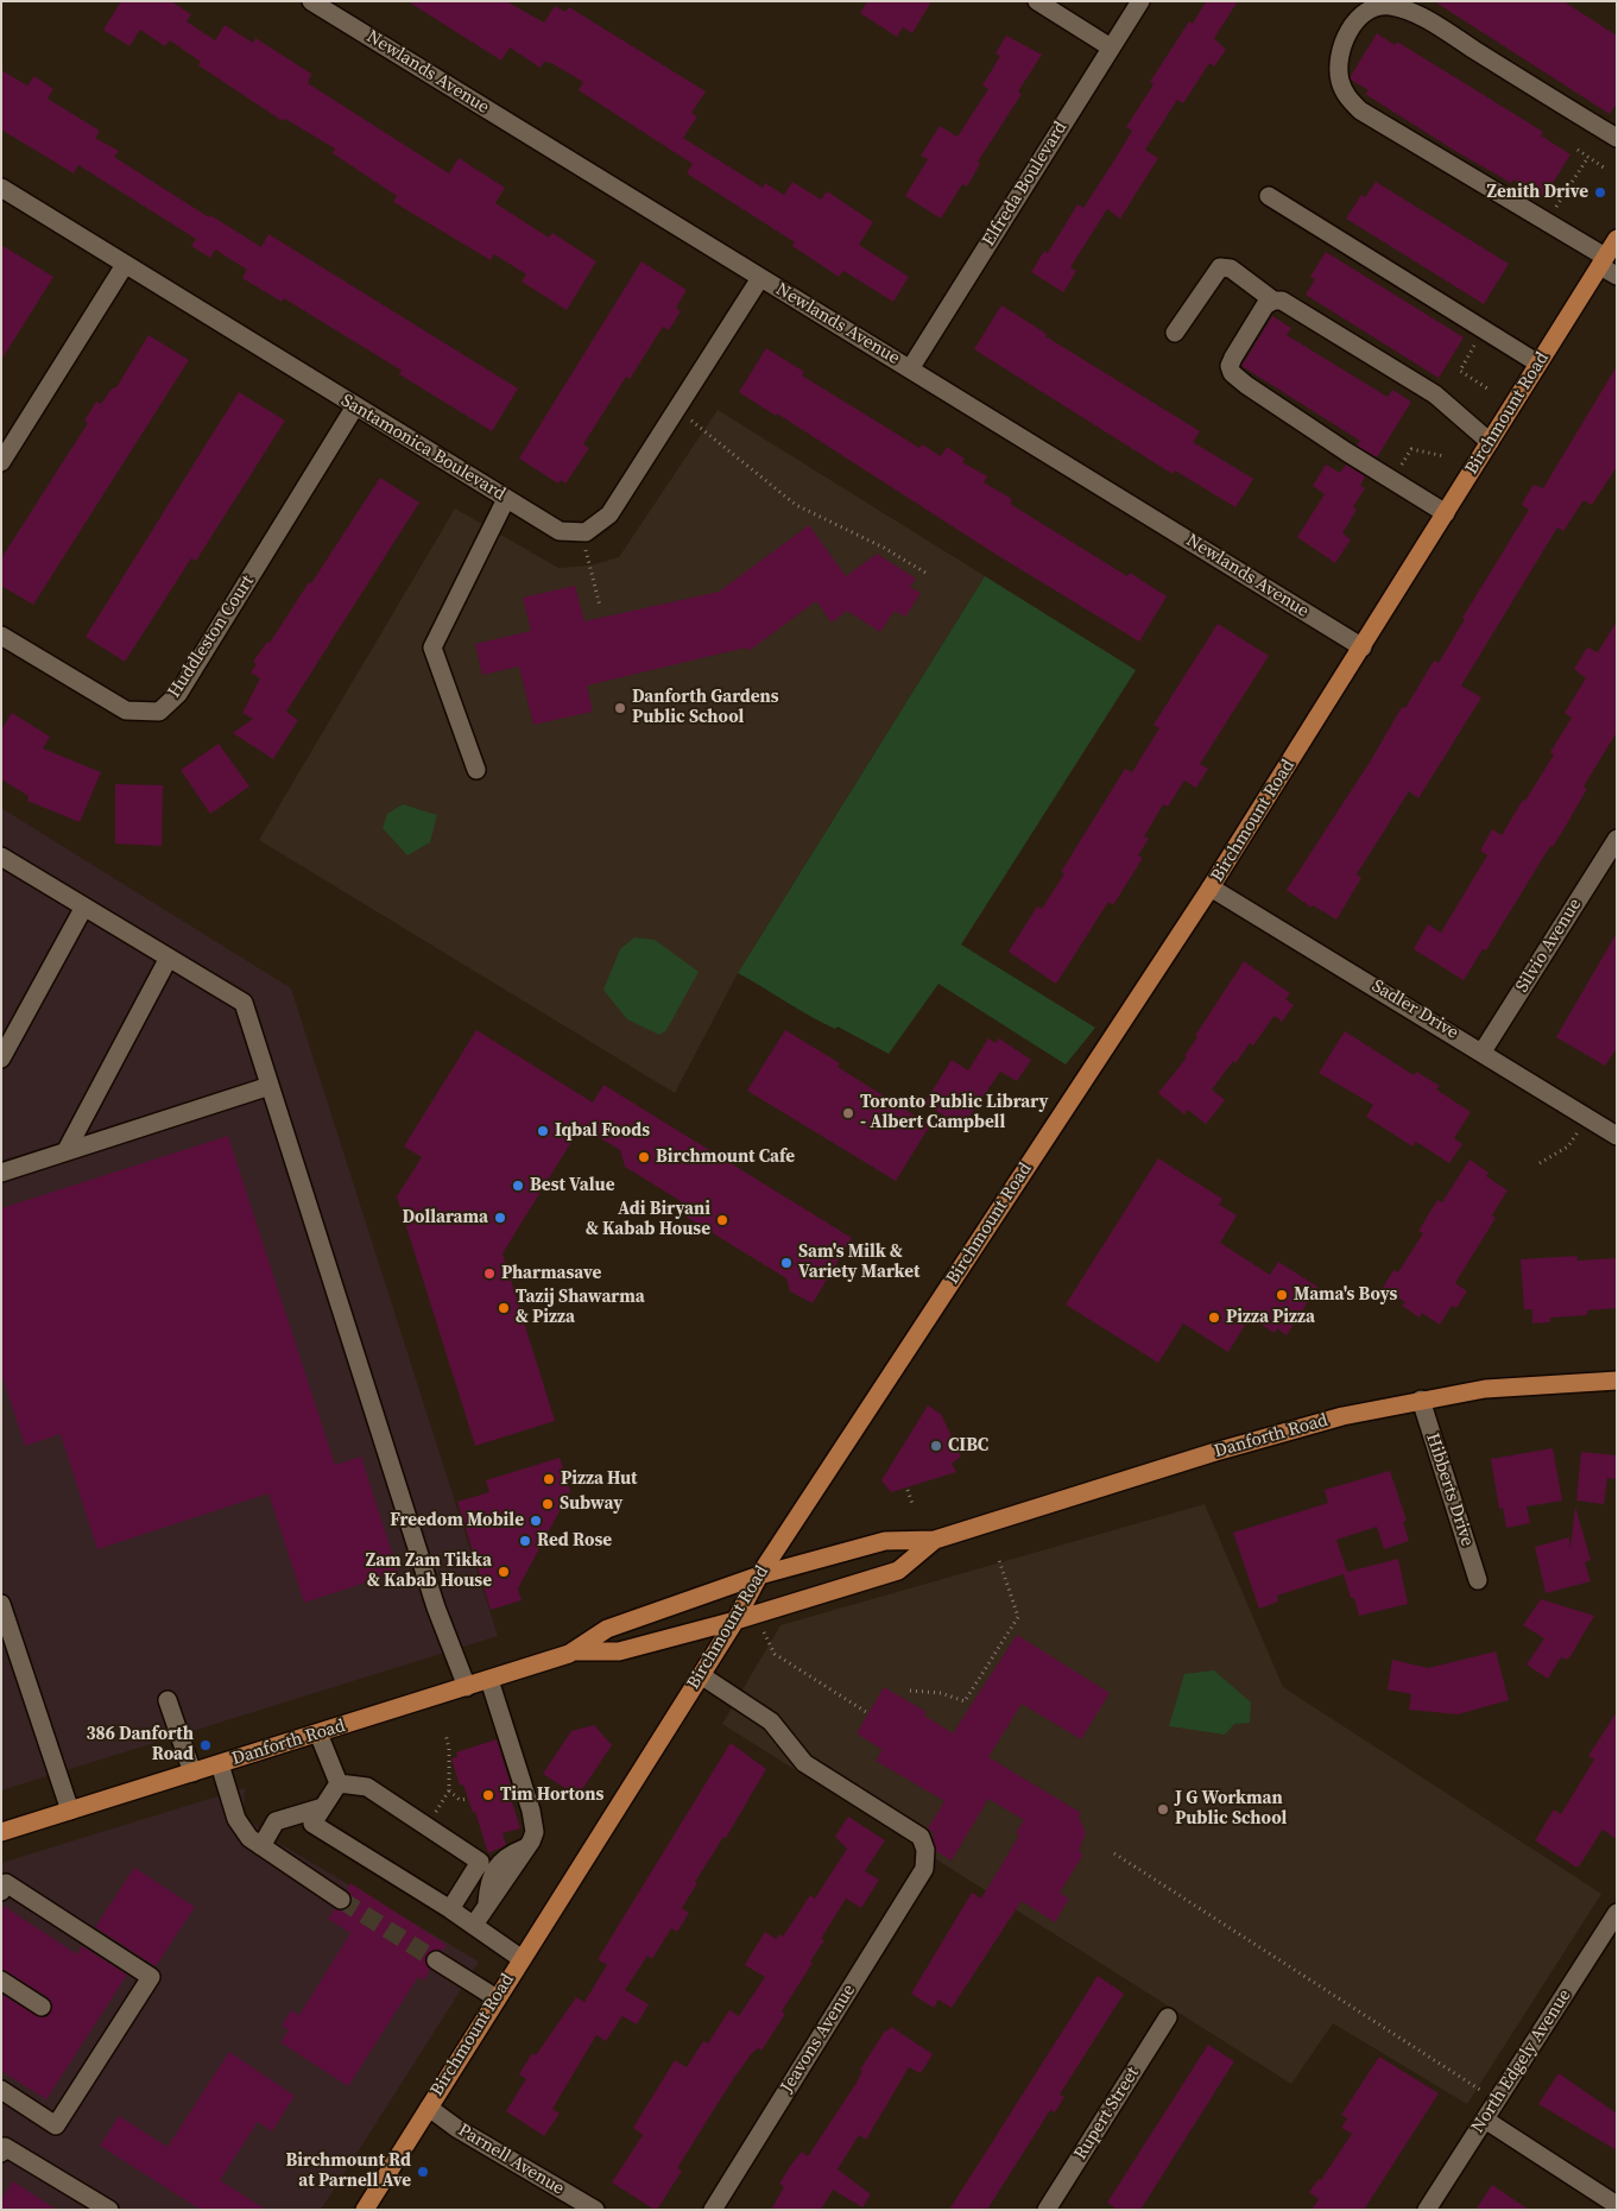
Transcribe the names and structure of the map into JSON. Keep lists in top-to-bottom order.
{
  "streets": {
    "main road": ["Birchmount Road", "Danforth Road"],
    "street": [
      "Newlands Avenue",
      "Elfreda Boulevard",
      "Santamonica Boulevard",
      "Huddleston Court",
      "Silvio Avenue",
      "Sadler Drive",
      "Hibberts Drive",
      "Jeavons Avenue",
      "North Edgely Avenue",
      "Rupert Street",
      "Parnell Avenue"
    ]
  },
  "crossings": [
    ["Newlands Avenue", "Elfreda Boulevard"],
    ["Newlands Avenue", "Birchmount Road"],
    ["Birchmount Road", "Sadler Drive"],
    ["Birchmount Road", "Danforth Road"],
    ["Birchmount Road", "Jeavons Avenue"],
    ["Birchmount Road", "Parnell Avenue"],
    ["Santamonica Boulevard", "Huddleston Court"],
    ["Silvio Avenue", "Sadler Drive"],
    ["Danforth Road", "Hibberts Drive"]
  ],
  "places": [
    "Zenith Drive",
    "Danforth Gardens Public School",
    "Toronto Public Library - Albert Campbell",
    "Iqbal Foods",
    "Birchmount Cafe",
    "Best Value",
    "Dollarama",
    "Adi Biryani & Kabab House",
    "Sam's Milk & Variety Market",
    "Pharmasave",
    "Mama's Boys",
    "Tazij Shawarma & Pizza",
    "Pizza Pizza",
    "CIBC",
    "Pizza Hut",
    "Subway",
    "Freedom Mobile",
    "Red Rose",
    "Zam Zam Tikka & Kabab House",
    "386 Danforth Road",
    "Tim Hortons",
    "J G Workman Public School",
    "Birchmount Rd at Parnell Ave"
  ]
}
